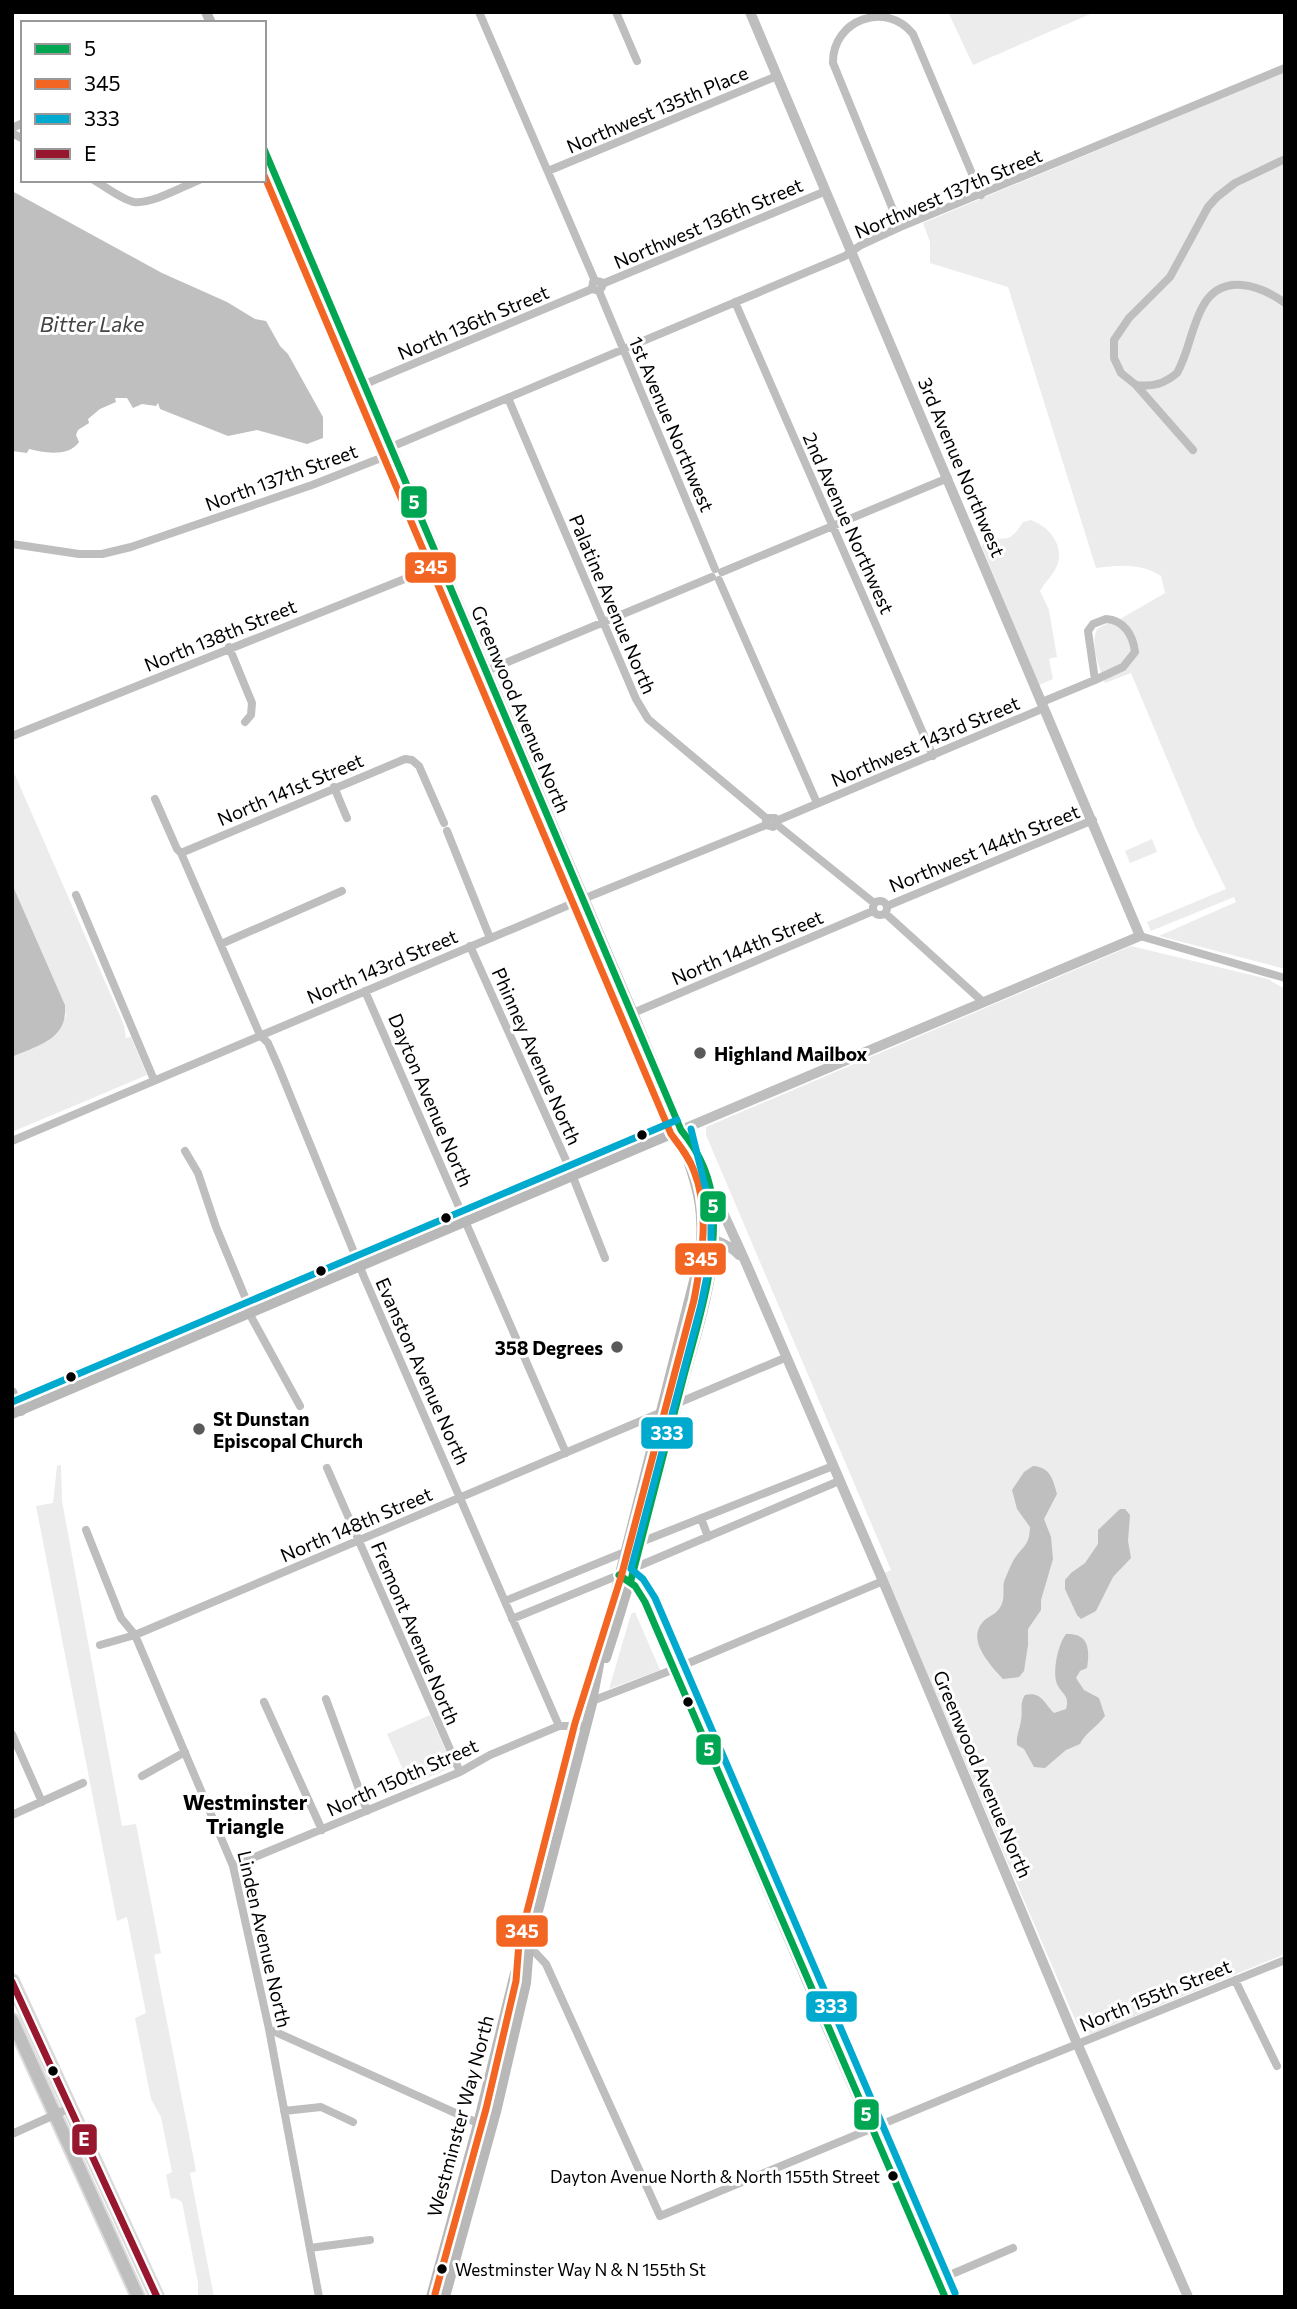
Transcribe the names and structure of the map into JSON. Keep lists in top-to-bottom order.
{
  "streets": {
    "main road": ["Greenwood Avenue North", "Westminster Way North"],
    "street": [
      "Northwest 135th Place",
      "Northwest 137th Street",
      "Northwest 136th Street",
      "North 136th Street",
      "1st Avenue Northwest",
      "3rd Avenue Northwest",
      "North 137th Street",
      "2nd Avenue Northwest",
      "Palatine Avenue North",
      "North 138th Street",
      "Northwest 143rd Street",
      "North 141st Street",
      "Northwest 144th Street",
      "North 144th Street",
      "North 143rd Street",
      "Phinney Avenue North",
      "Dayton Avenue North",
      "Evanston Avenue North",
      "North 148th Street",
      "Fremont Avenue North",
      "North 150th Street",
      "Linden Avenue North",
      "North 155th Street"
    ]
  },
  "crossings": [
    ["Northwest 135th Place", "1st Avenue Northwest"],
    ["Northwest 135th Place", "3rd Avenue Northwest"],
    ["Northwest 137th Street", "1st Avenue Northwest"],
    ["Northwest 137th Street", "3rd Avenue Northwest"],
    ["Northwest 137th Street", "North 137th Street"],
    ["Northwest 137th Street", "2nd Avenue Northwest"],
    ["Northwest 136th Street", "North 136th Street"],
    ["Northwest 136th Street", "1st Avenue Northwest"],
    ["Northwest 136th Street", "3rd Avenue Northwest"],
    ["North 136th Street", "1st Avenue Northwest"],
    ["North 136th Street", "Greenwood Avenue North"],
    ["1st Avenue Northwest", "North 137th Street"],
    ["1st Avenue Northwest", "Northwest 143rd Street"],
    ["1st Avenue Northwest", "North 143rd Street"],
    ["3rd Avenue Northwest", "Northwest 143rd Street"],
    ["3rd Avenue Northwest", "Northwest 144th Street"],
    ["North 137th Street", "Palatine Avenue North"],
    ["North 137th Street", "Greenwood Avenue North"],
    ["2nd Avenue Northwest", "Northwest 143rd Street"],
    ["Palatine Avenue North", "North 143rd Street"],
    ["North 138th Street", "Greenwood Avenue North"],
    ["Greenwood Avenue North", "North 144th Street"],
    ["Greenwood Avenue North", "North 143rd Street"],
    ["Greenwood Avenue North", "North 155th Street"],
    ["Greenwood Avenue North", "Westminster Way North"],
    ["Northwest 143rd Street", "North 143rd Street"],
    ["North 141st Street", "North 143rd Street"],
    ["North 141st Street", "Evanston Avenue North"],
    ["North 143rd Street", "Phinney Avenue North"],
    ["North 143rd Street", "Dayton Avenue North"],
    ["North 143rd Street", "Evanston Avenue North"],
    ["Dayton Avenue North", "North 148th Street"],
    ["Evanston Avenue North", "North 148th Street"],
    ["Evanston Avenue North", "North 150th Street"],
    ["North 148th Street", "Fremont Avenue North"],
    ["North 148th Street", "Linden Avenue North"],
    ["North 148th Street", "Westminster Way North"],
    ["Fremont Avenue North", "North 150th Street"],
    ["North 150th Street", "Linden Avenue North"],
    ["North 150th Street", "Westminster Way North"],
    ["North 155th Street", "Westminster Way North"]
  ],
  "districts": ["Westminster Triangle"],
  "water": ["Bitter Lake"],
  "places": [
    "Highland Mailbox",
    "358 Degrees",
    "St Dunstan Episcopal Church",
    "Dayton Avenue North & North 155th Street",
    "Westminster Way N & N 155th St"
  ],
  "lines": [
    "transit line 5",
    "transit line 345",
    "transit line 333",
    "transit line E"
  ],
  "legend": [
    "5",
    "345",
    "333",
    "E"
  ]
}
